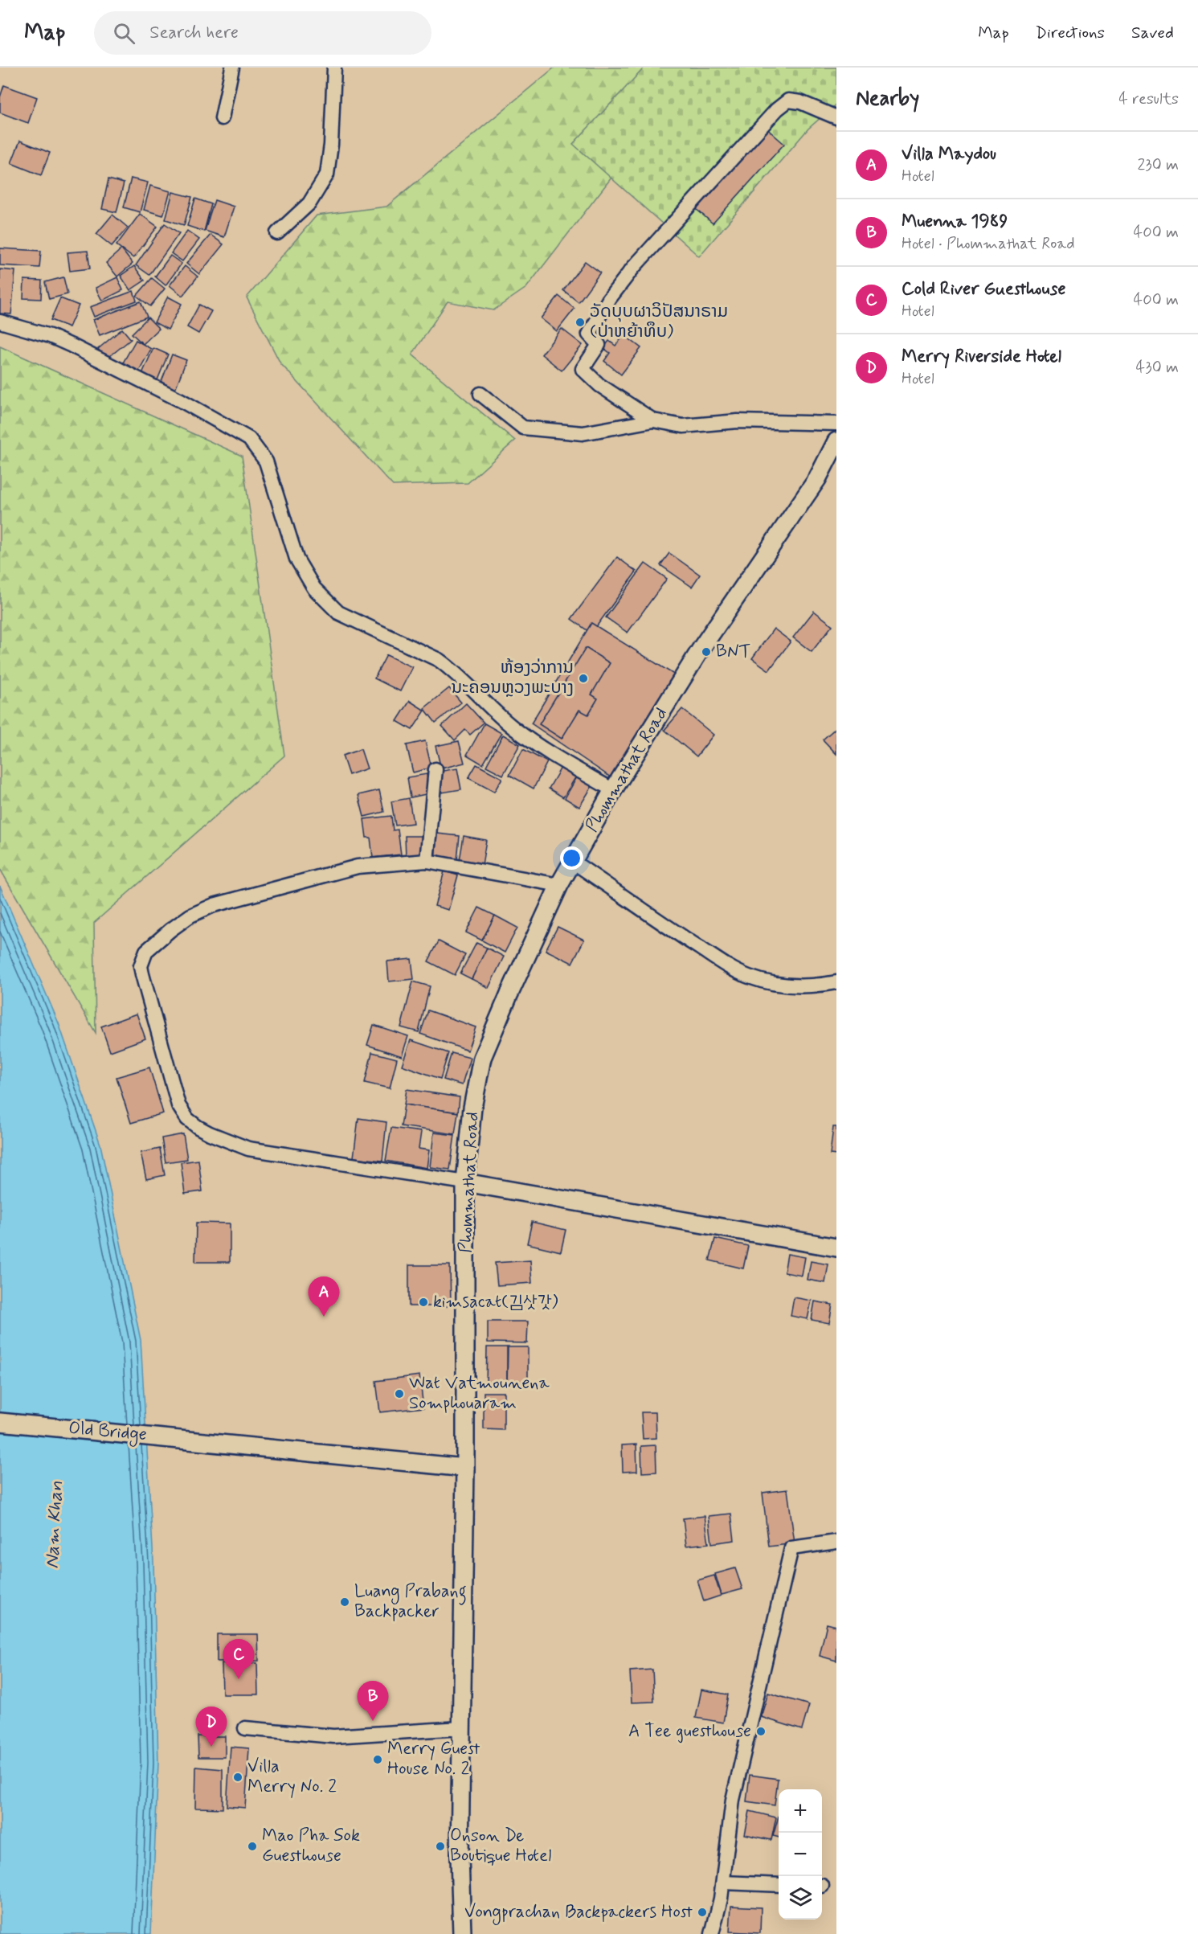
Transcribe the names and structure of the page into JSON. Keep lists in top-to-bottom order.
{
  "streets": {
    "street": ["Phommathat Road", "Old Bridge"]
  },
  "crossings": [
    ["Phommathat Road", "Old Bridge"]
  ],
  "water": ["Nam Khan"],
  "places": [
    "ວັດບຸບຜາວິປັສນາຣາມ (ປ່າຫຍ້າທຶບ)",
    "BNT",
    "ຫ້ອງວ່າການ ນະຄອນຫຼວງພະບາງ",
    "kimsacat(김삿갓)",
    "Wat Vatmounena Somphouaram",
    "Luang Prabang Backpacker",
    "A Tee guesthouse",
    "Merry Guest House No. 2",
    "Villa Merry No. 2",
    "Mao Pha Sok Guesthouse",
    "Onson De Boutique Hotel",
    "Vongprachan Backpackers Host"
  ],
  "page": {
    "header": "Map",
    "search": "Search here",
    "nav": ["Map", "Directions", "Saved"],
    "heading": ["Nearby", "4 results"],
    "list": [
      {
        "mark": "A",
        "name": "Villa Maydou",
        "note": "Hotel",
        "value": "230 m"
      },
      {
        "mark": "B",
        "name": "Muenna 1989",
        "note": "Hotel · Phommathat Road",
        "value": "400 m"
      },
      {
        "mark": "C",
        "name": "Cold River Guesthouse",
        "note": "Hotel",
        "value": "400 m"
      },
      {
        "mark": "D",
        "name": "Merry Riverside Hotel",
        "note": "Hotel",
        "value": "430 m"
      }
    ],
    "pins": [
      "A",
      "C",
      "B",
      "D"
    ],
    "map_buttons": ["+", "−"]
  }
}
